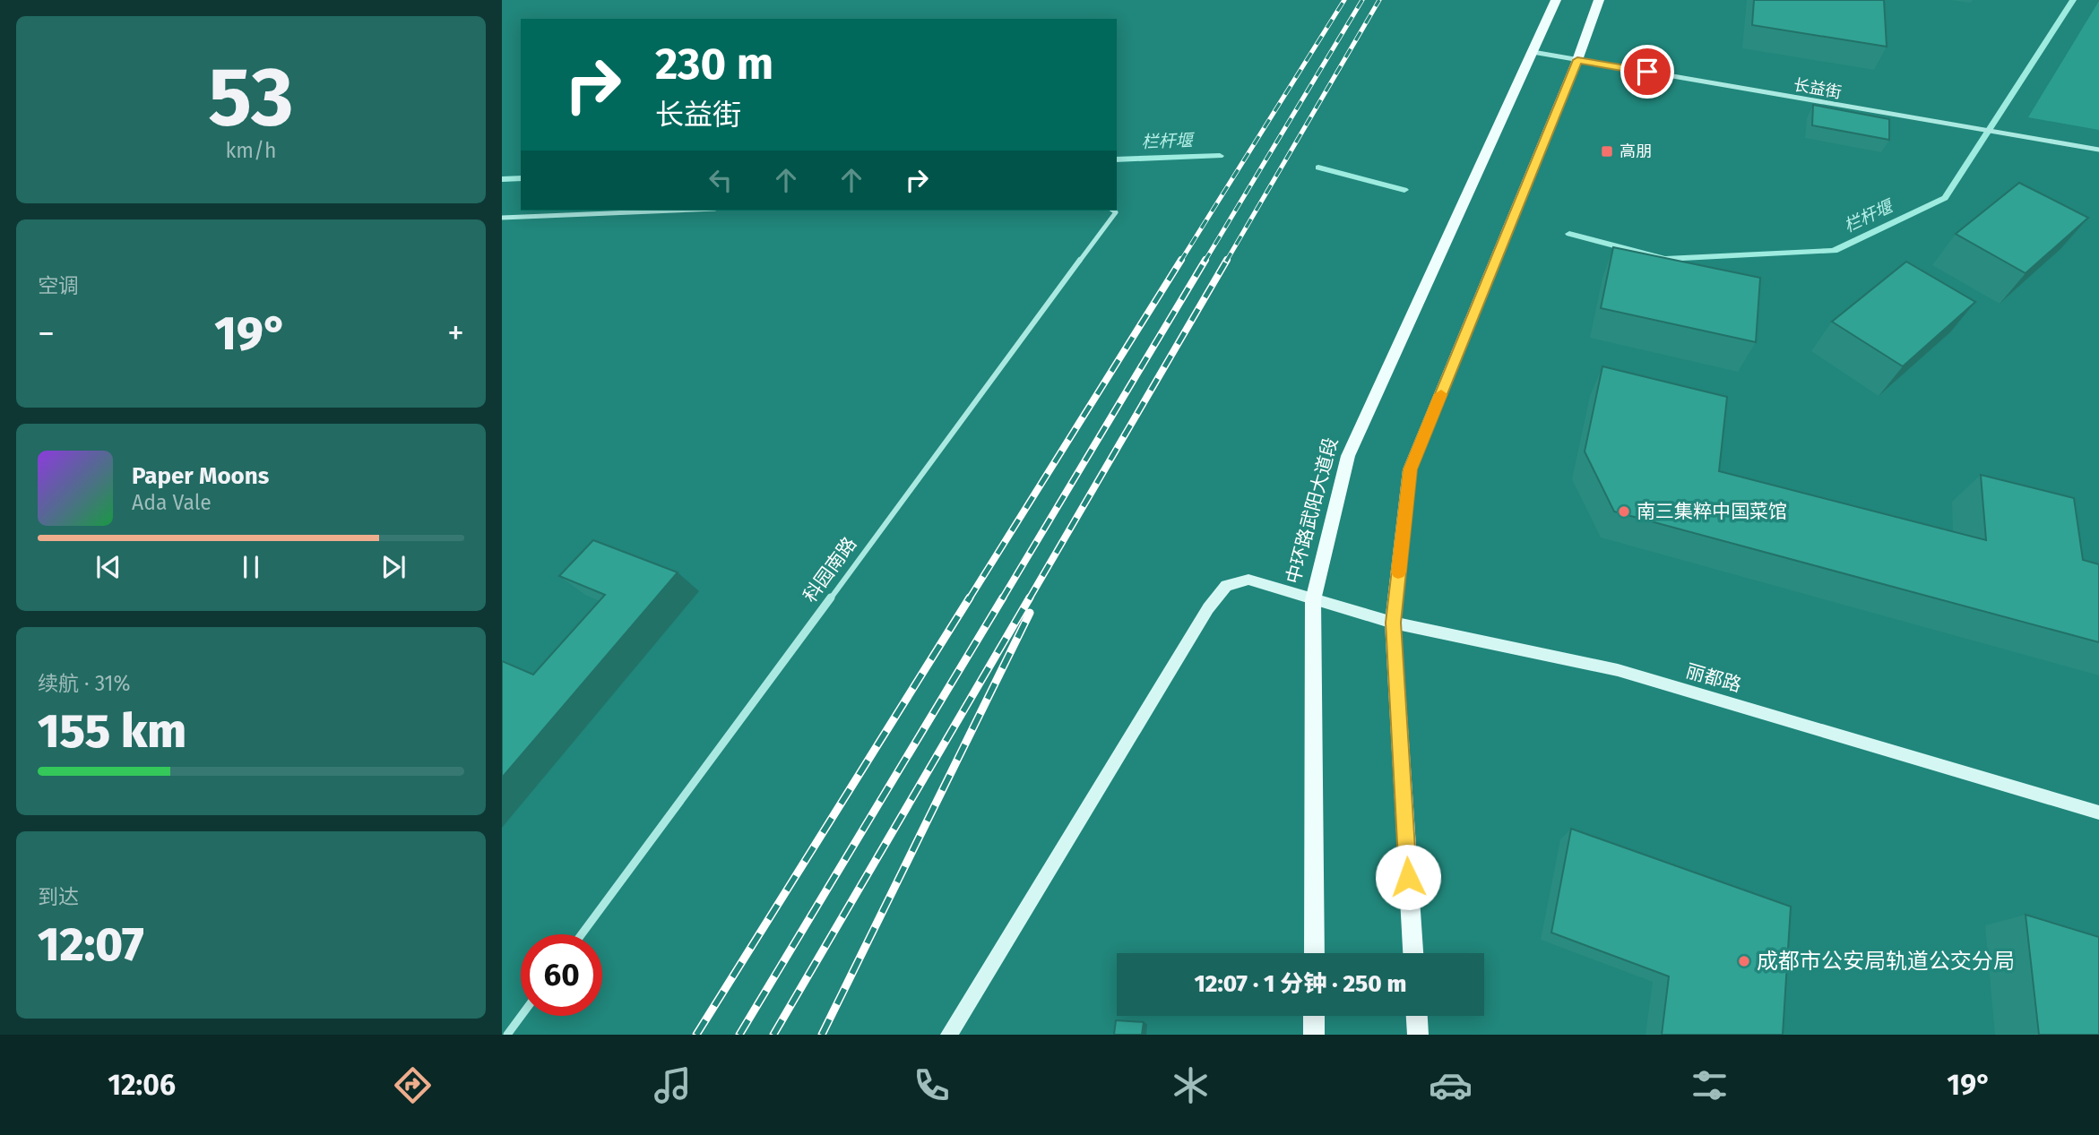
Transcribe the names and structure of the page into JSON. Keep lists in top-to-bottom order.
{
  "streets": {
    "main road": ["中环路武阳大道段"],
    "street": ["长益街", "科园南路", "丽都路"]
  },
  "crossings": [
    ["长益街", "中环路武阳大道段"],
    ["中环路武阳大道段", "丽都路"]
  ],
  "water": ["栏杆堰"],
  "places": {
    "transit": ["高朋"],
    "other": ["南三集粹中国菜馆", "成都市公安局轨道公交分局"]
  },
  "page": {
    "tile": [
      ["53", "km/h"],
      "空调",
      ["续航 · 31%", "155 km"],
      ["到达", "12:07"]
    ],
    "turn": ["230 m", "长益街"],
    "heat": ["−", "19°", "+"],
    "song": ["Paper Moons", "Ada Vale"],
    "limit": "60",
    "trip": "12:07 · 1 分钟 · 250 m",
    "tabs": ["12:06", "19°"]
  }
}
